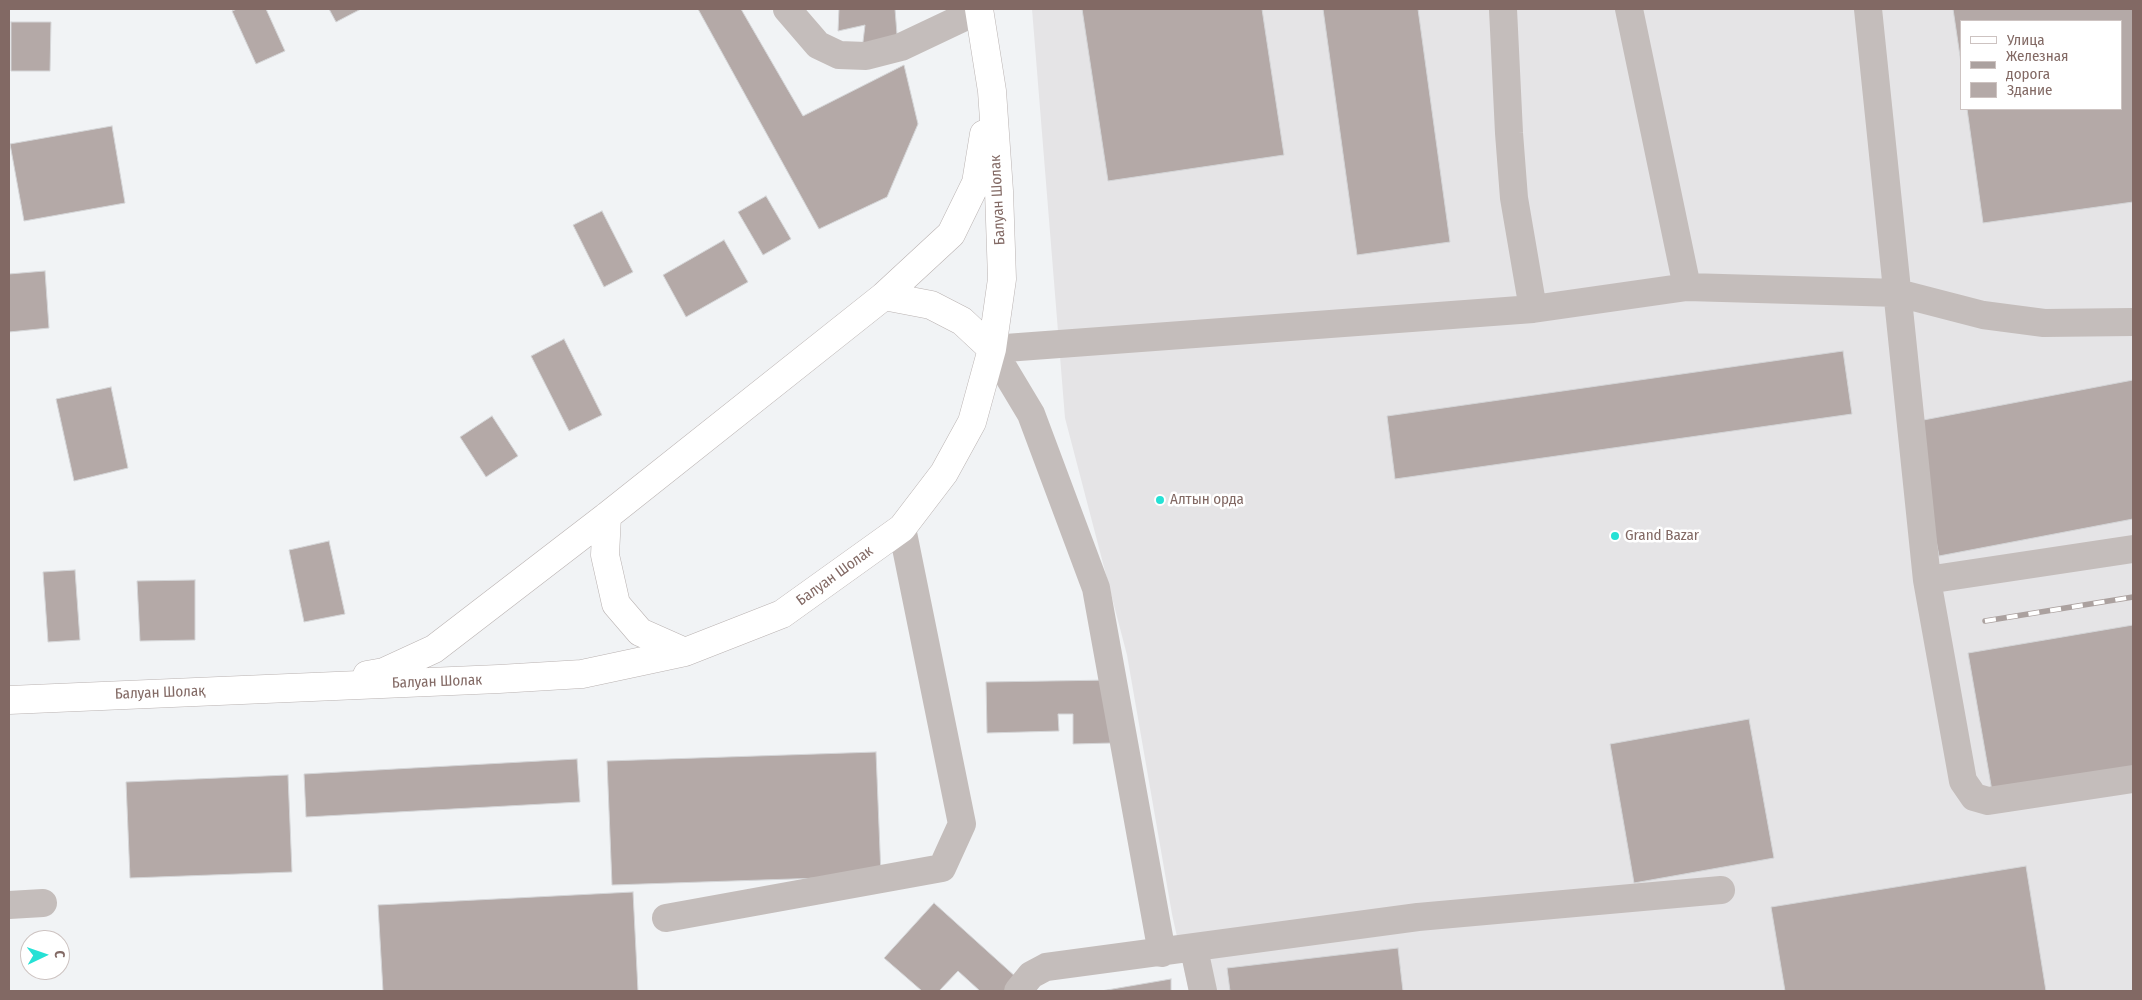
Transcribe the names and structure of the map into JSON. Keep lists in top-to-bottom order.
{
  "streets": {
    "main road": ["Балуан Шолак", "Балуан Шолақ"]
  },
  "crossings": [
    ["Балуан Шолак", "Балуан Шолақ"]
  ],
  "places": ["Алтын орда", "Grand Bazar"],
  "legend": ["Улица", "Железная дорога", "Здание"],
  "north": "right"
}
